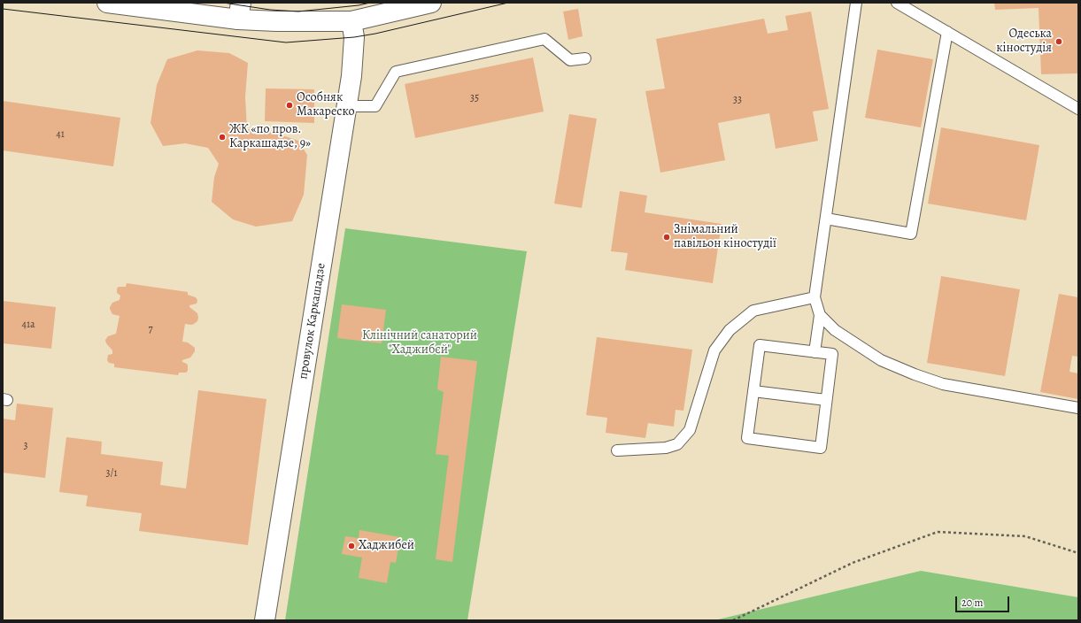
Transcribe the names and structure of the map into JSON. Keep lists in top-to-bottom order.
{
  "streets": {
    "street": ["провулок Каркашадзе"]
  },
  "parks": ["Клінічний санаторий \"Хаджибєй\""],
  "places": [
    "Одеська кіностудія",
    "Особняк Макареско",
    "ЖК «по пров. Каркашадзе, 9»",
    "Знімальний павільон кіностудії",
    "Хаджибей"
  ],
  "house_numbers": [
    "35",
    "33",
    "41",
    "41а",
    "7",
    "3",
    "3/1"
  ],
  "scale_bar": "20 m"
}
